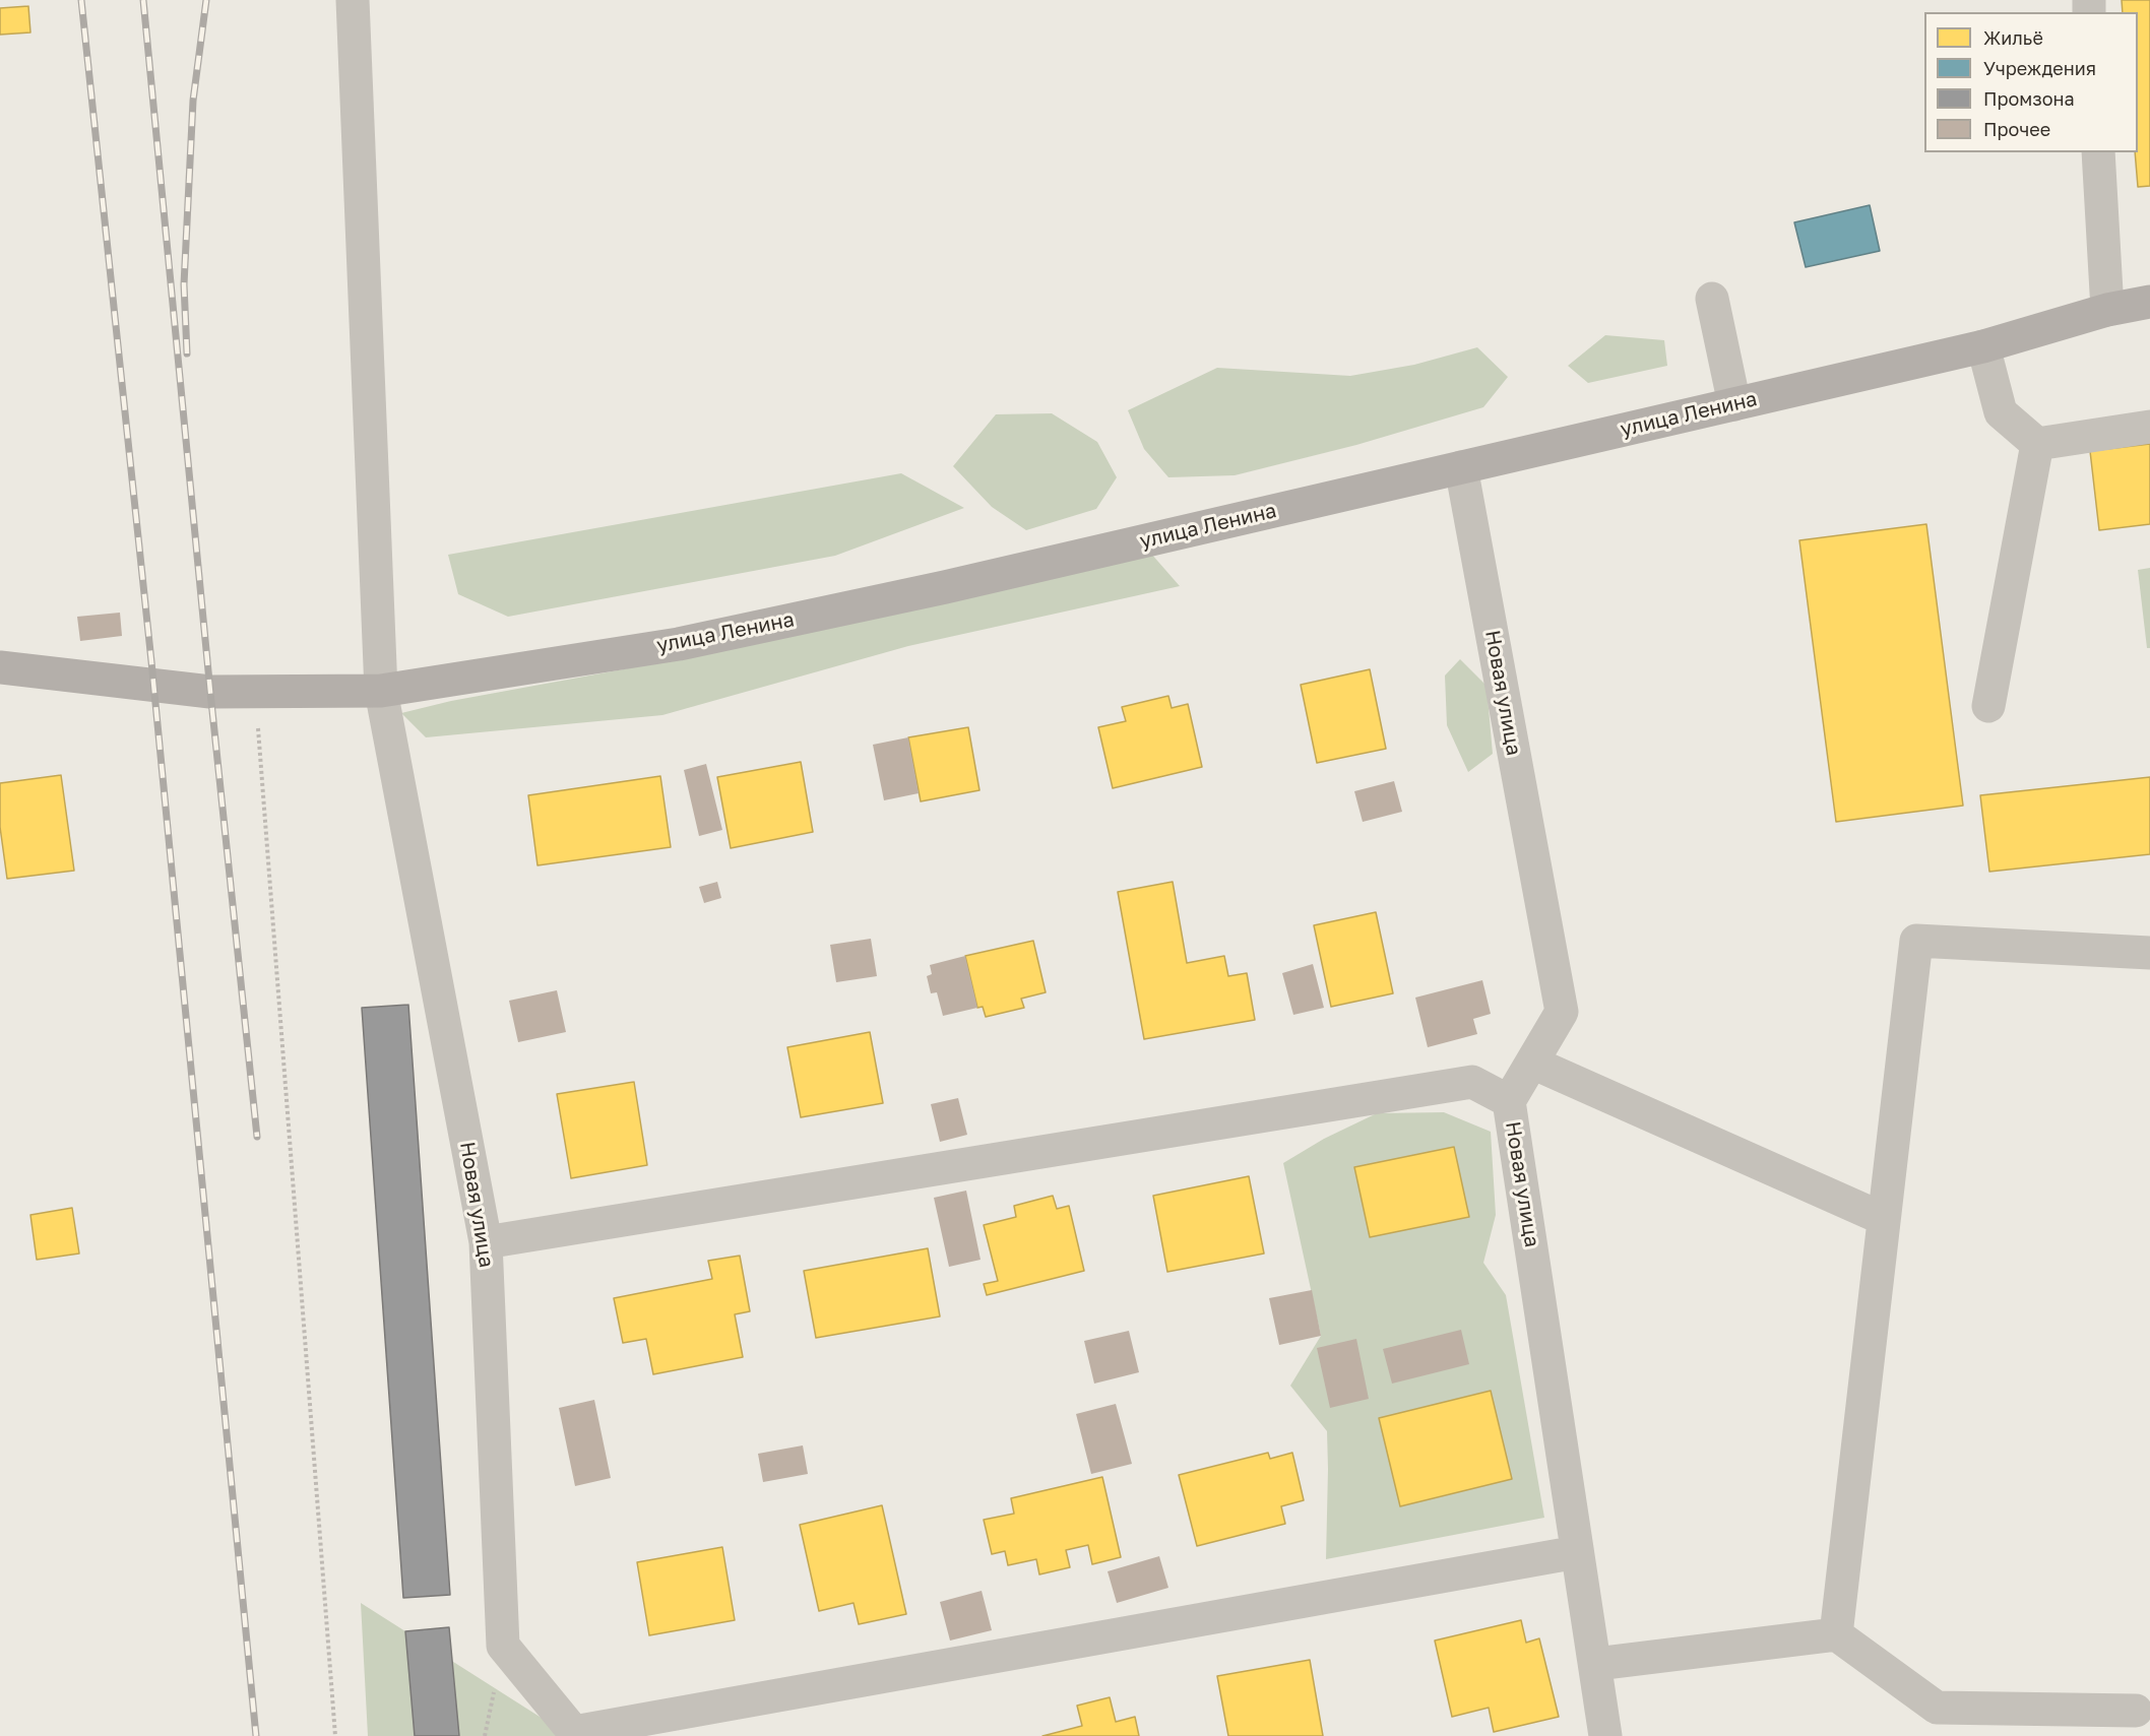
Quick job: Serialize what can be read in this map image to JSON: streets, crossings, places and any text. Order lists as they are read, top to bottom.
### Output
{
  "streets": {
    "main road": ["улица Ленина"],
    "street": ["Новая улица"]
  },
  "crossings": [
    ["улица Ленина", "Новая улица"]
  ],
  "legend": [
    "Жильё",
    "Учреждения",
    "Промзона",
    "Прочее"
  ]
}
